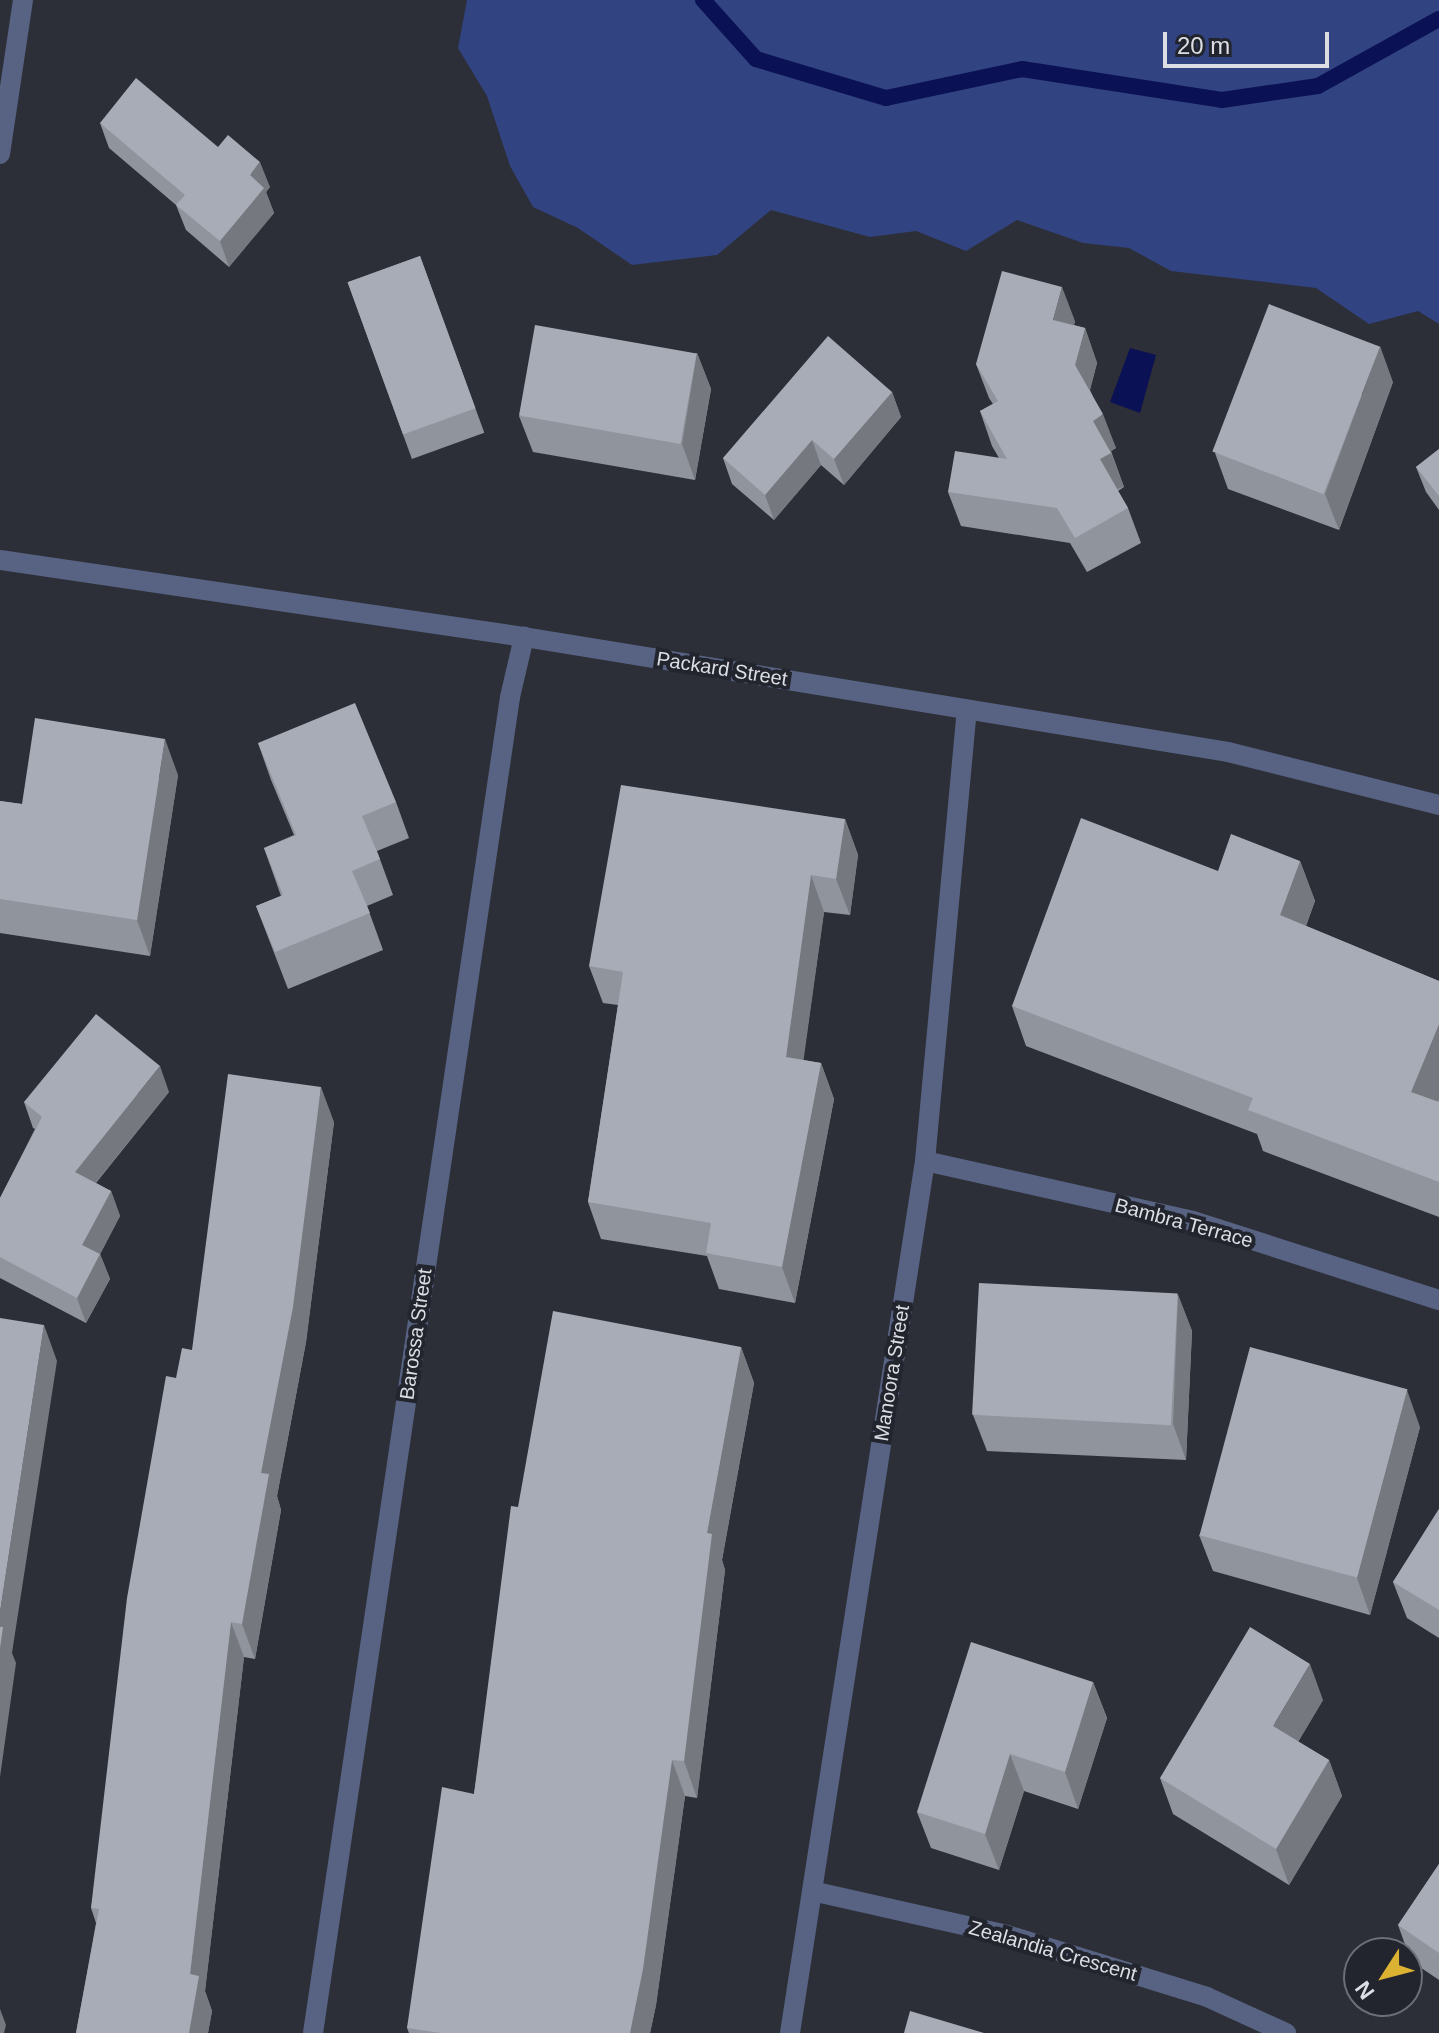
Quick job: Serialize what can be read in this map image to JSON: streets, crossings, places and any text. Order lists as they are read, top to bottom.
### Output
{
  "streets": {
    "street": [
      "Packard Street",
      "Bambra Terrace",
      "Barossa Street",
      "Manoora Street",
      "Zealandia Crescent"
    ]
  },
  "crossings": [
    ["Packard Street", "Barossa Street"],
    ["Packard Street", "Manoora Street"],
    ["Bambra Terrace", "Manoora Street"],
    ["Manoora Street", "Zealandia Crescent"]
  ],
  "scale_bar": "20 m",
  "north": "bottom left"
}
